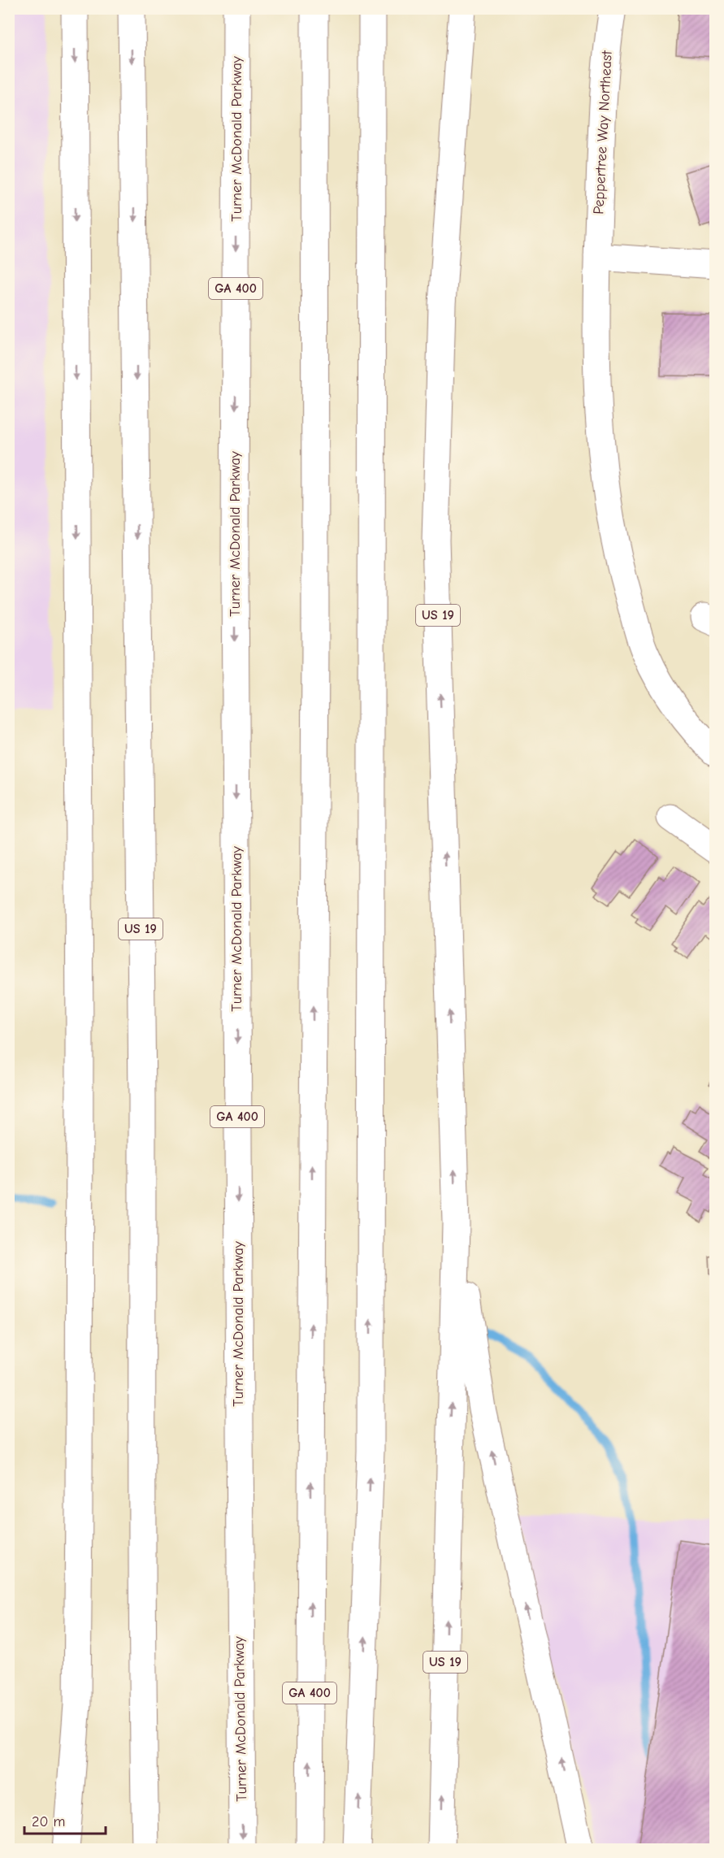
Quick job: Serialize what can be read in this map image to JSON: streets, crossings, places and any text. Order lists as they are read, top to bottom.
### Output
{
  "streets": {
    "main road": [
      "Peppertree Way Northeast",
      "Turner McDonald Parkway",
      "GA 400",
      "US 19"
    ]
  },
  "scale_bar": "20 m"
}
